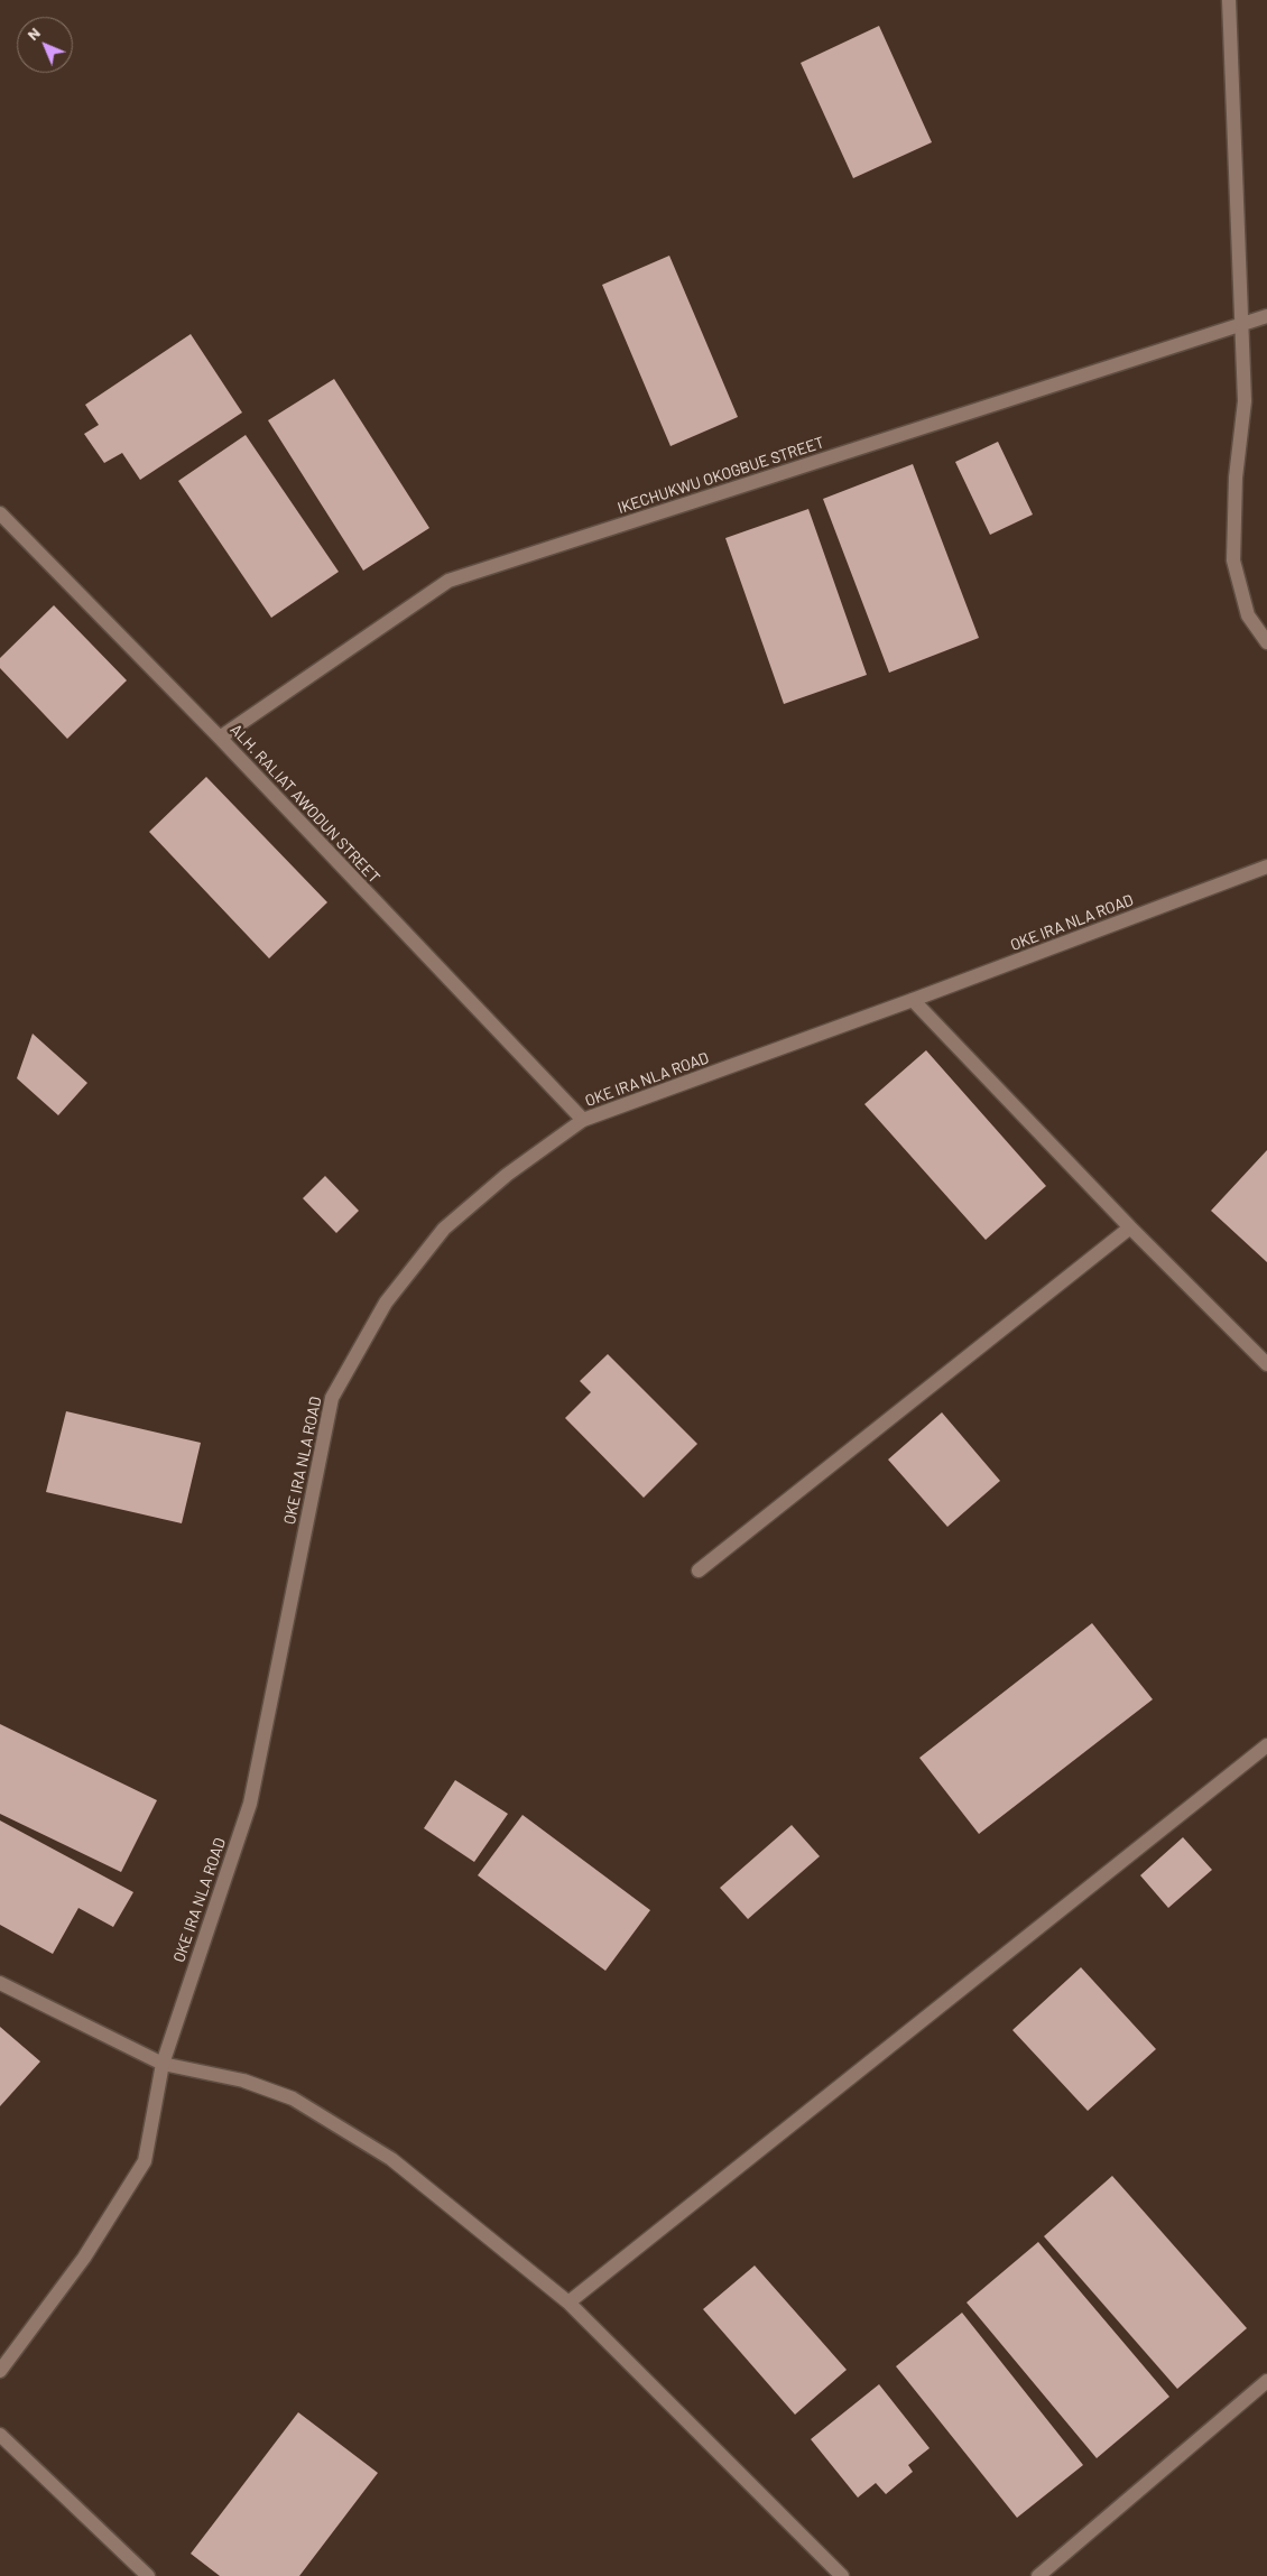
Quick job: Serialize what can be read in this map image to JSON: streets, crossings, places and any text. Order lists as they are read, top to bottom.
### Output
{
  "streets": {
    "street": ["IKECHUKWU OKOGBUE STREET", "ALH. RALIAT AWODUN STREET", "OKE IRA NLA ROAD"]
  },
  "crossings": [
    ["IKECHUKWU OKOGBUE STREET", "ALH. RALIAT AWODUN STREET"],
    ["ALH. RALIAT AWODUN STREET", "OKE IRA NLA ROAD"]
  ],
  "north": "top left"
}
